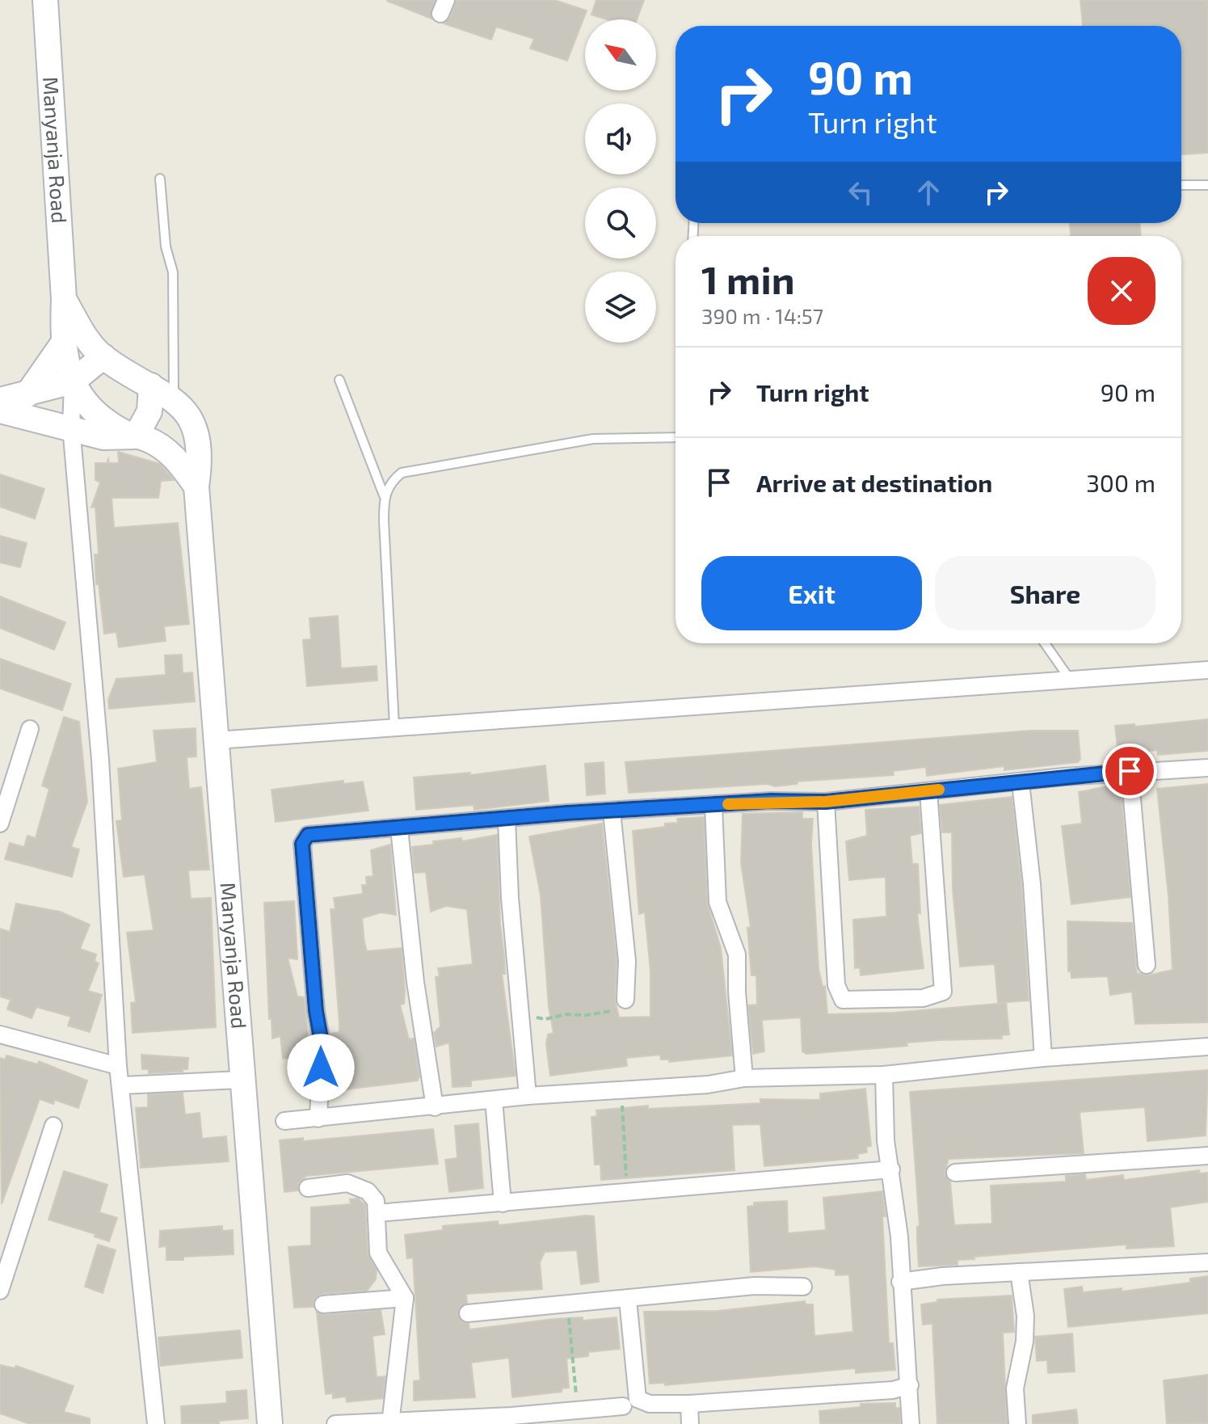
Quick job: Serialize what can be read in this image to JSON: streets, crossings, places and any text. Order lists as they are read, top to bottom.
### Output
{
  "streets": {
    "main road": ["Manyanja Road"]
  },
  "north": "top left",
  "page": {
    "turn": ["90 m", "Turn right"],
    "heading": ["1 min", "390 m · 14:57"],
    "list": [
      {
        "name": "Turn right",
        "value": "90 m"
      },
      {
        "name": "Arrive at destination",
        "value": "300 m"
      }
    ],
    "buttons": ["Exit", "Share"]
  }
}
